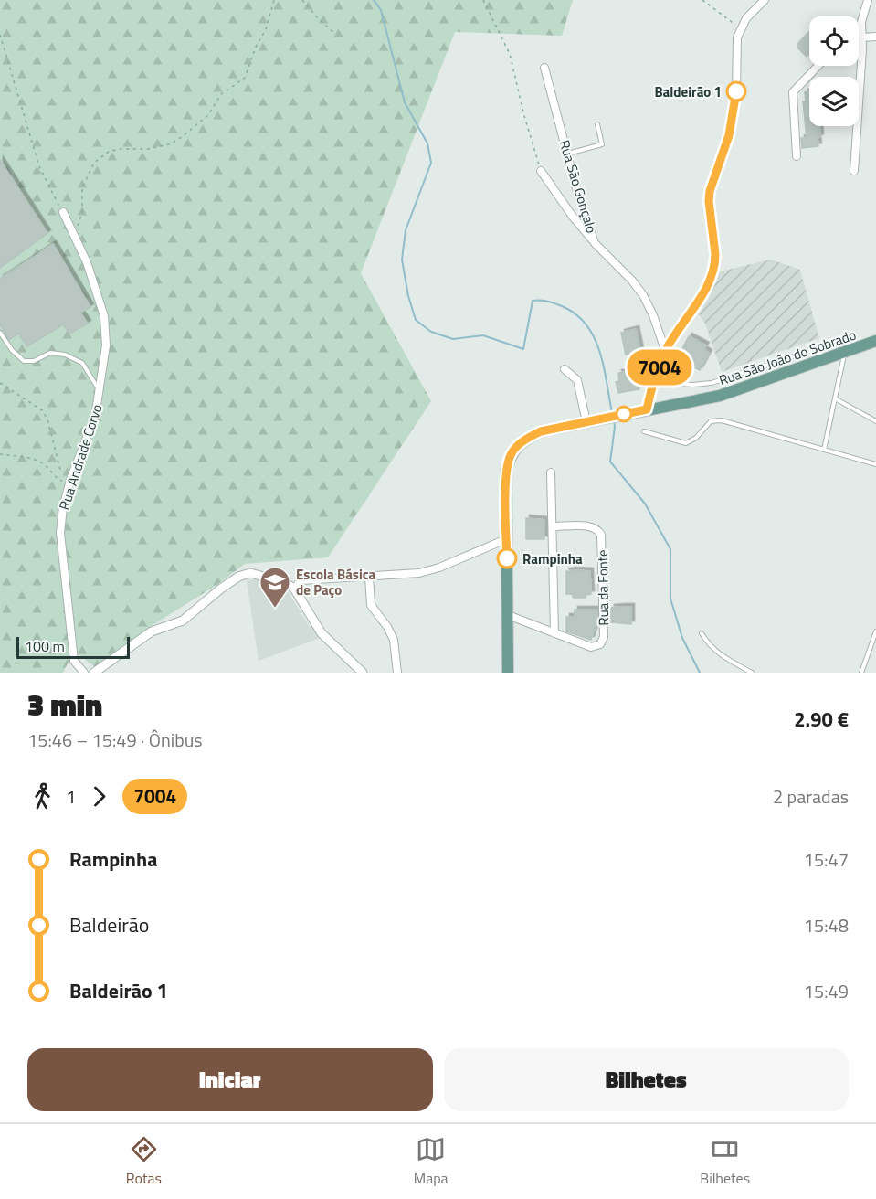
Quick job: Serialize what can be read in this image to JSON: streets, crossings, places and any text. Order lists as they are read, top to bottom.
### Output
{
  "streets": {
    "main road": ["Rua São João do Sobrado"],
    "street": ["Rua São Gonçalo", "Rua Andrade Corvo", "Rua da Fonte"]
  },
  "crossings": [
    ["Rua São João do Sobrado", "Rua da Fonte"]
  ],
  "places": {
    "other": ["Baldeirão 1", "Rampinha"],
    "school or university": ["Escola Básica de Paço"]
  },
  "lines": ["bus line 7004"],
  "scale_bar": "100 m",
  "page": {
    "on_map": "7004",
    "scale": "100 m",
    "heading": ["3 min", "15:46 – 15:49 · Ônibus", "2.90 €"],
    "legs": ["1", "7004", "2 paradas"],
    "list": [
      {
        "name": "Rampinha",
        "value": "15:47"
      },
      {
        "name": "Baldeirão",
        "value": "15:48"
      },
      {
        "name": "Baldeirão 1",
        "value": "15:49"
      }
    ],
    "buttons": ["Iniciar", "Bilhetes"],
    "tabs": ["Rotas", "Mapa", "Bilhetes"]
  }
}
